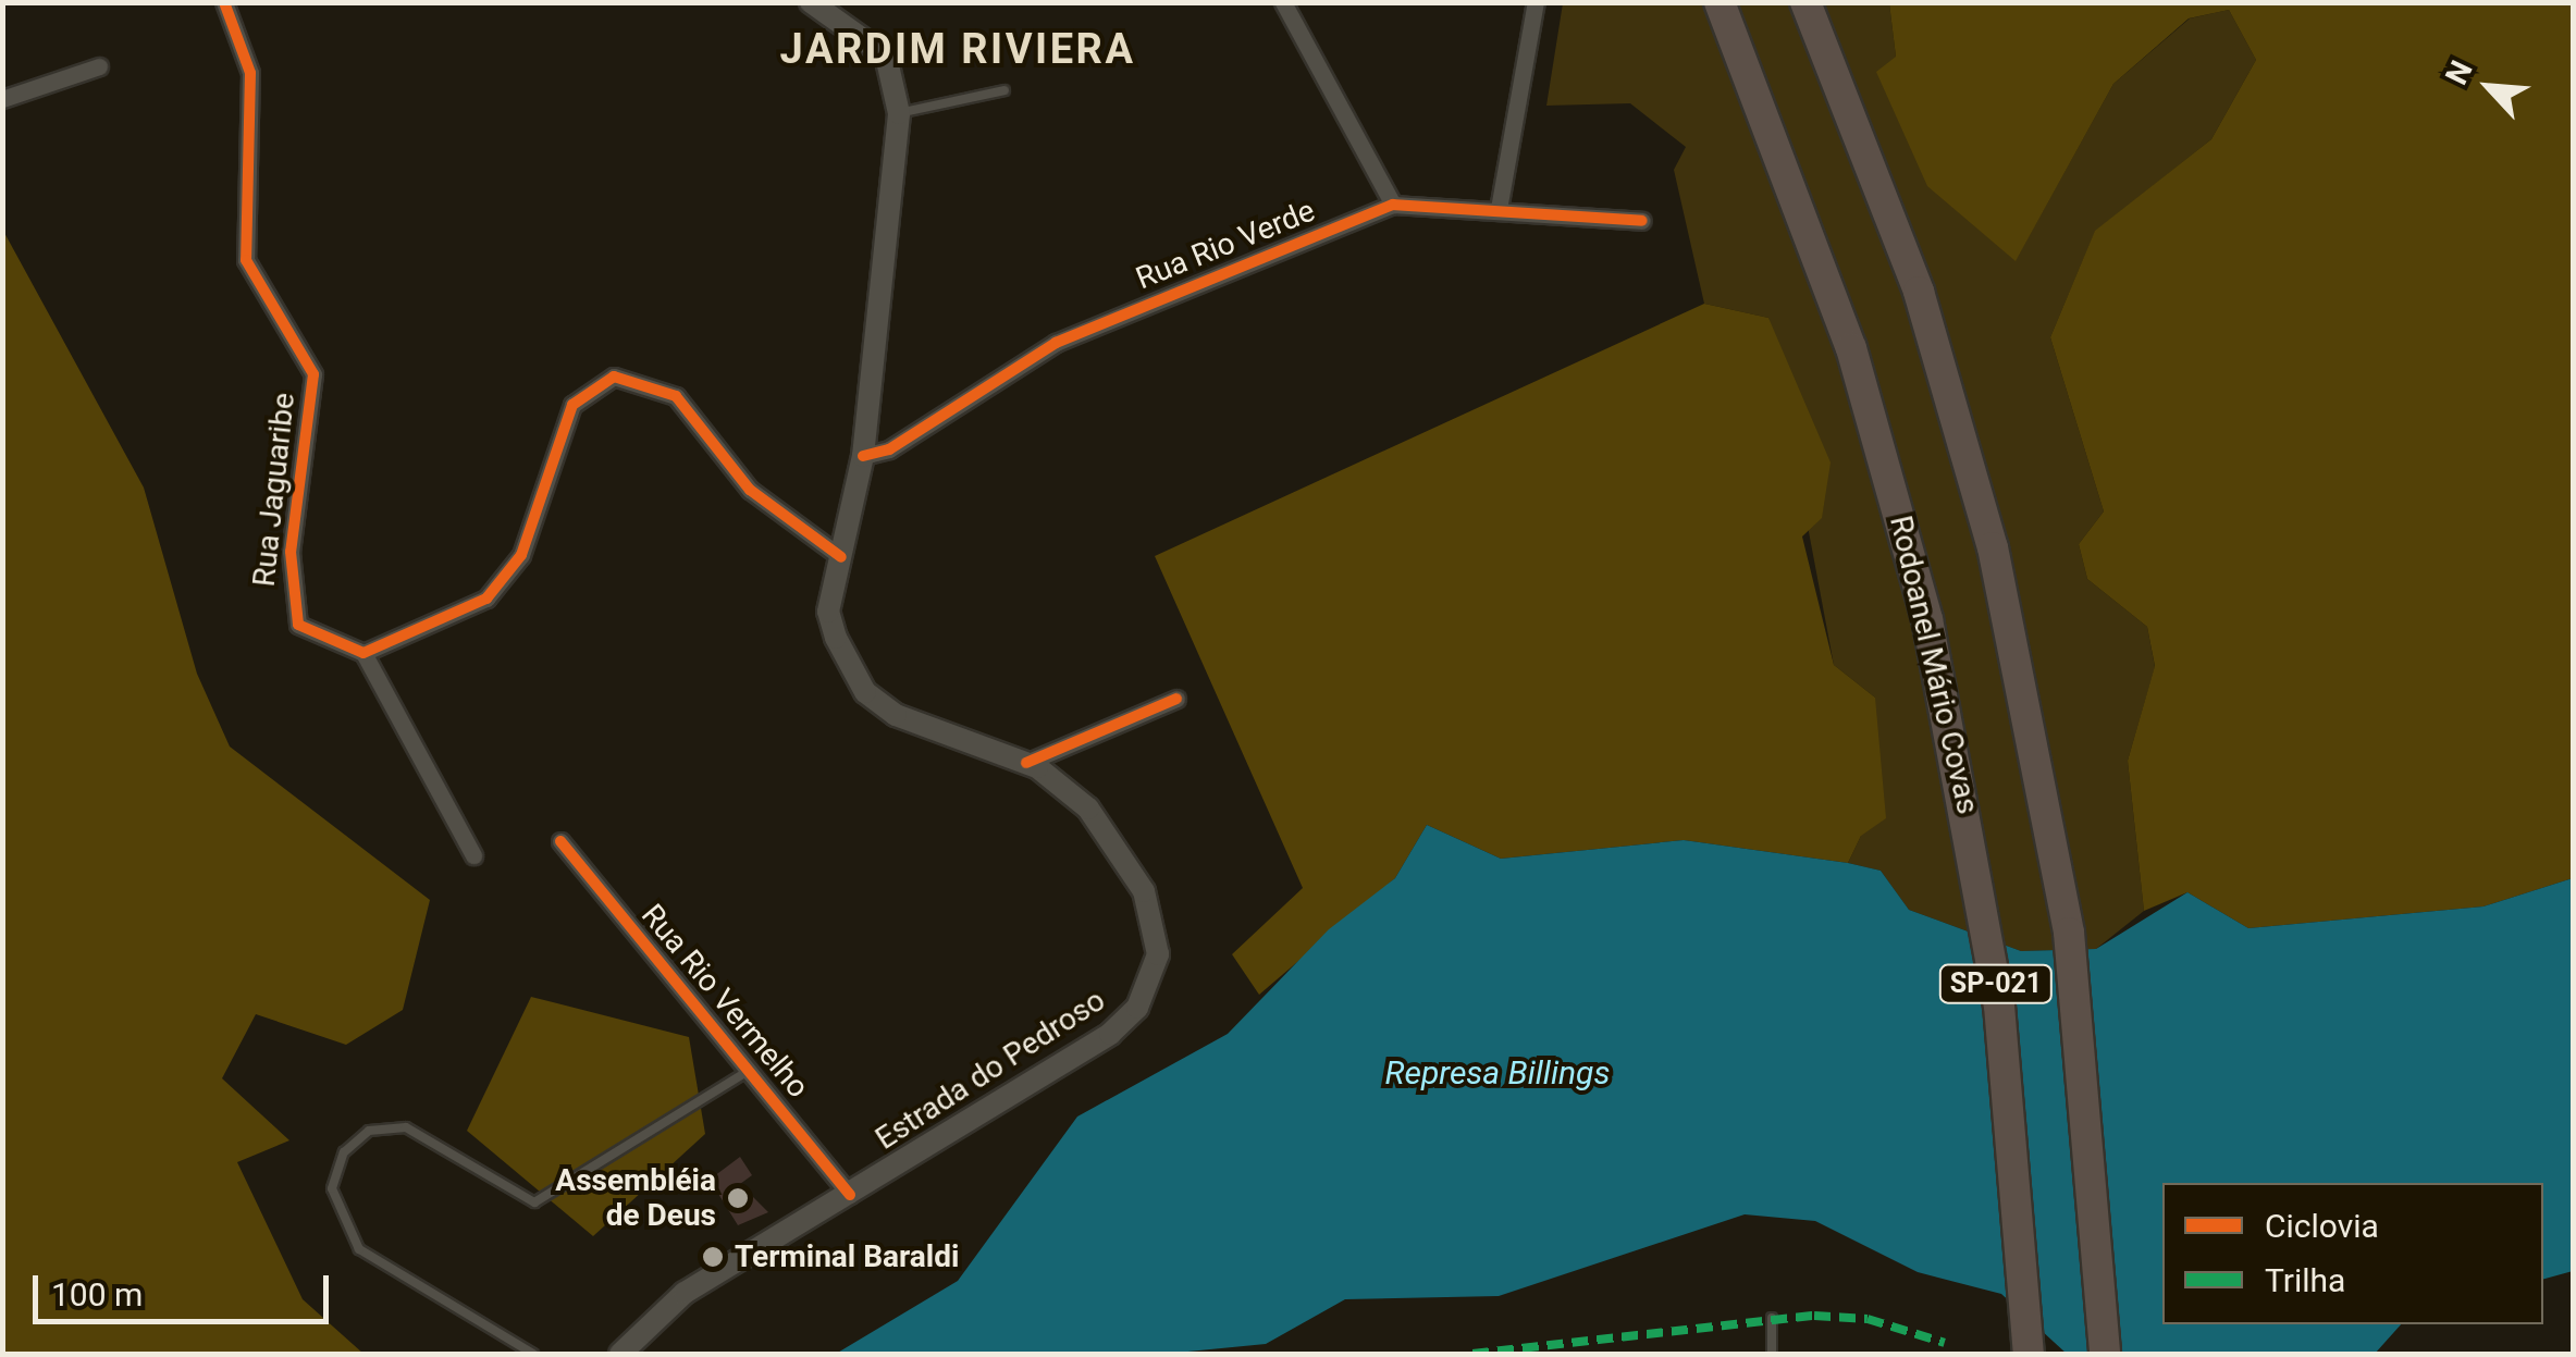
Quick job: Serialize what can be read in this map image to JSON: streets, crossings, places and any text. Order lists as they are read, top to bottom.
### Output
{
  "streets": {
    "highway": ["Rodoanel Mário Covas", "SP-021"],
    "main road": ["Estrada do Pedroso"],
    "street": ["Rua Rio Verde", "Rua Jaguaribe", "Rua Rio Vermelho"]
  },
  "crossings": [
    ["Rua Rio Verde", "Estrada do Pedroso"],
    ["Rua Rio Vermelho", "Estrada do Pedroso"]
  ],
  "districts": ["JARDIM RIVIERA"],
  "water": ["Represa Billings"],
  "places": ["Assembléia de Deus", "Terminal Baraldi"],
  "legend": ["Ciclovia", "Trilha"],
  "scale_bar": "100 m",
  "north": "top left"
}
